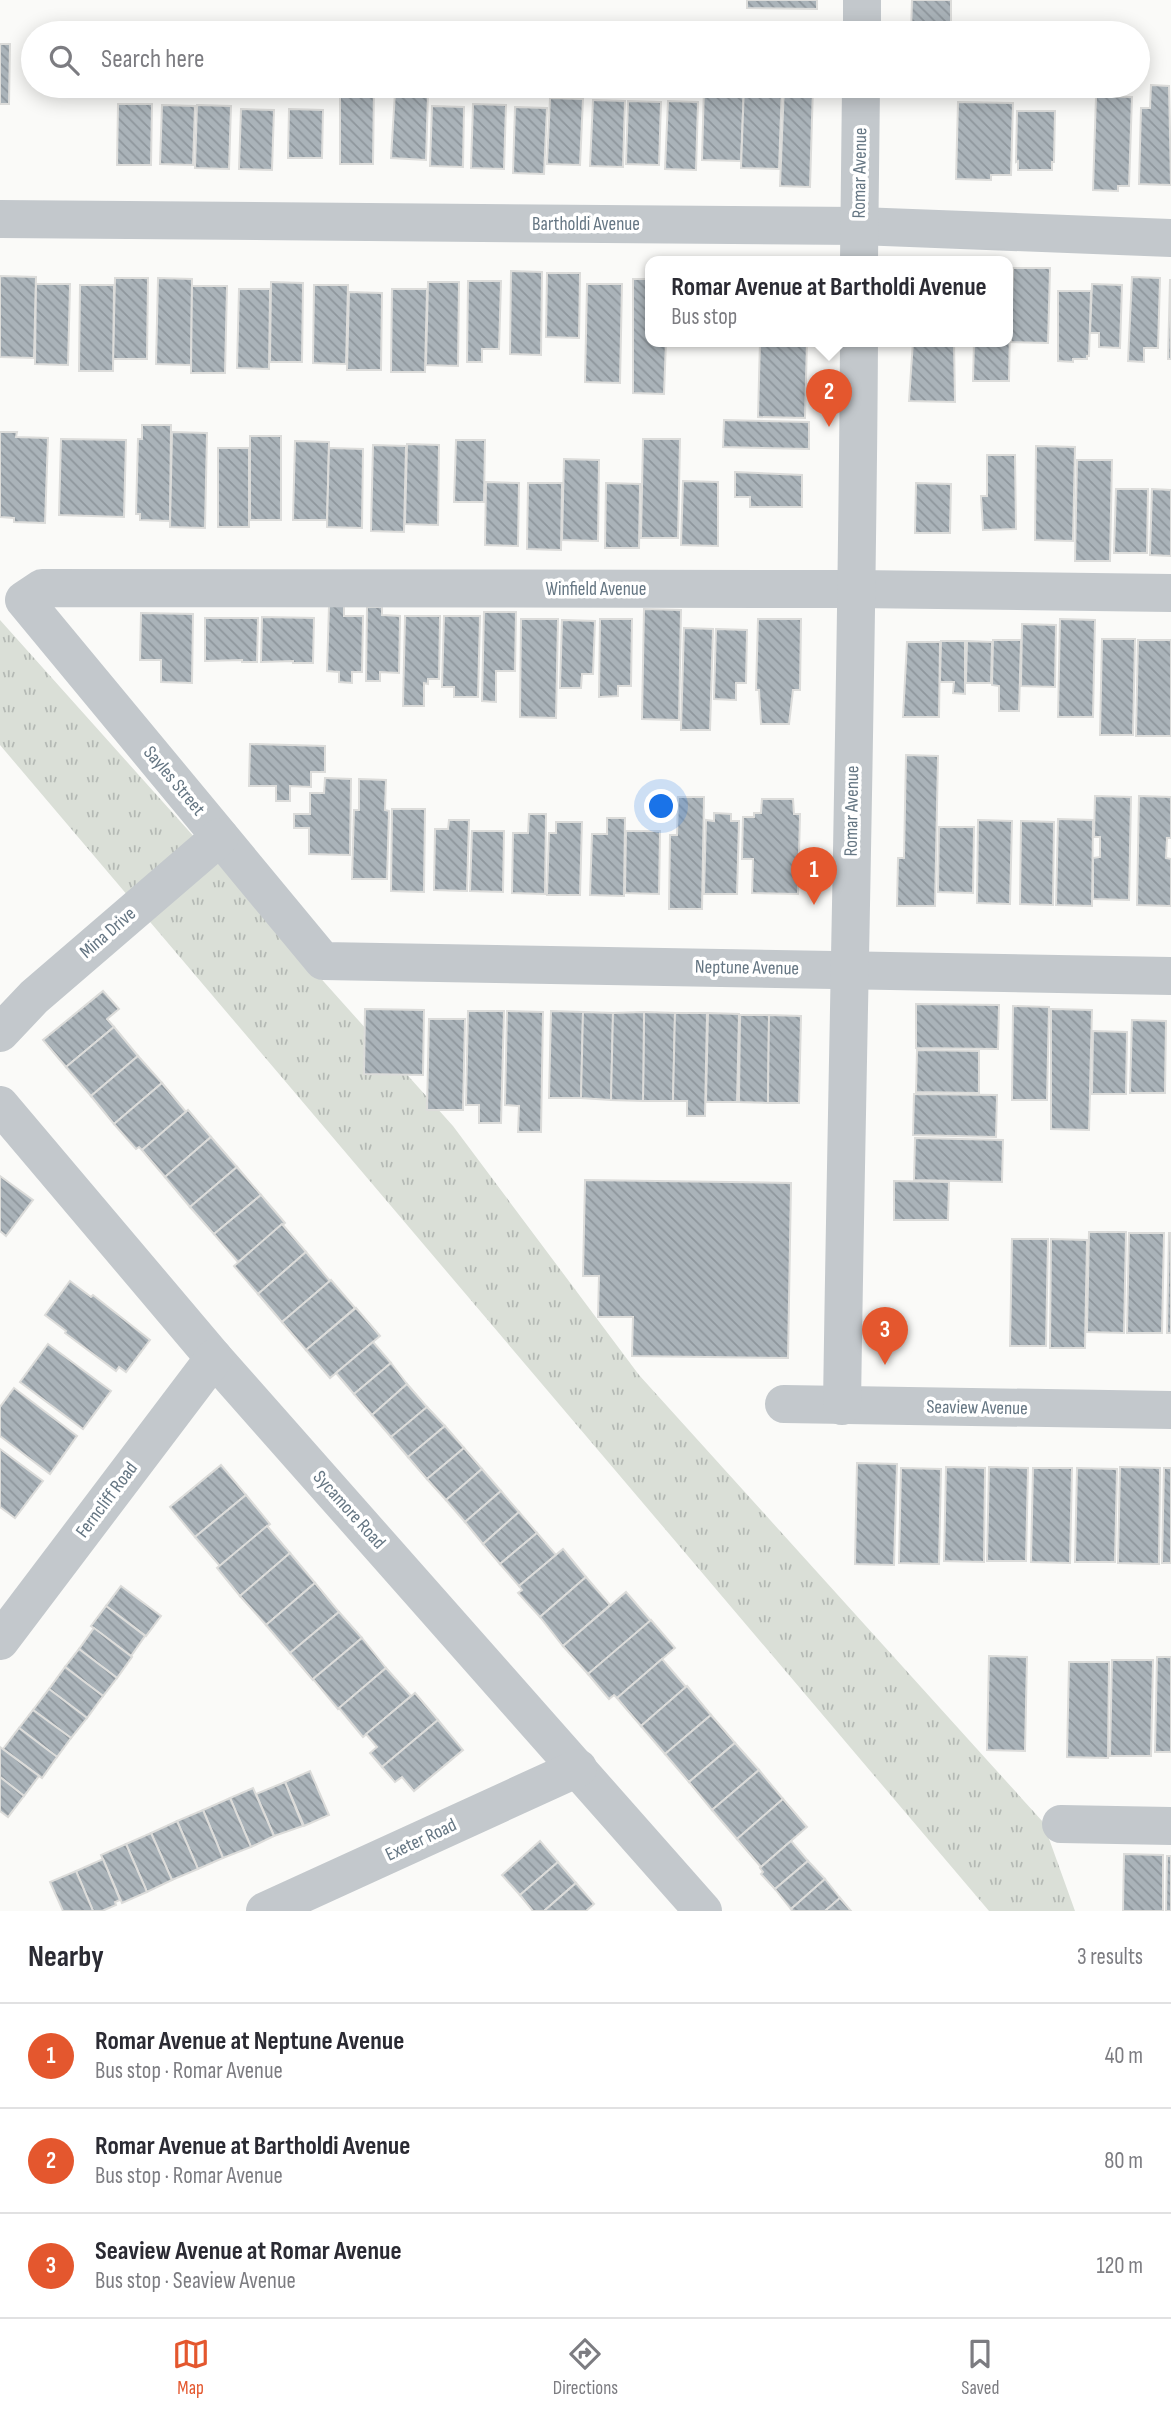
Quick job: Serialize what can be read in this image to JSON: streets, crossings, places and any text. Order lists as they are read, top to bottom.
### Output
{
  "streets": {
    "street": [
      "Romar Avenue",
      "Bartholdi Avenue",
      "Winfield Avenue",
      "Sayles Street",
      "Mina Drive",
      "Neptune Avenue",
      "Seaview Avenue",
      "Ferncliff Road",
      "Sycamore Road",
      "Exeter Road"
    ]
  },
  "crossings": [
    ["Romar Avenue", "Bartholdi Avenue"],
    ["Romar Avenue", "Winfield Avenue"],
    ["Romar Avenue", "Neptune Avenue"],
    ["Romar Avenue", "Seaview Avenue"],
    ["Winfield Avenue", "Sayles Street"],
    ["Sayles Street", "Mina Drive"],
    ["Sayles Street", "Neptune Avenue"],
    ["Ferncliff Road", "Sycamore Road"],
    ["Sycamore Road", "Exeter Road"]
  ],
  "page": {
    "search": "Search here",
    "popup": ["Romar Avenue at Bartholdi Avenue", "Bus stop"],
    "pins": ["2", "1", "3"],
    "heading": ["Nearby", "3 results"],
    "list": [
      {
        "mark": "1",
        "name": "Romar Avenue at Neptune Avenue",
        "note": "Bus stop · Romar Avenue",
        "value": "40 m"
      },
      {
        "mark": "2",
        "name": "Romar Avenue at Bartholdi Avenue",
        "note": "Bus stop · Romar Avenue",
        "value": "80 m"
      },
      {
        "mark": "3",
        "name": "Seaview Avenue at Romar Avenue",
        "note": "Bus stop · Seaview Avenue",
        "value": "120 m"
      }
    ],
    "nav": ["Map", "Directions", "Saved"]
  }
}
